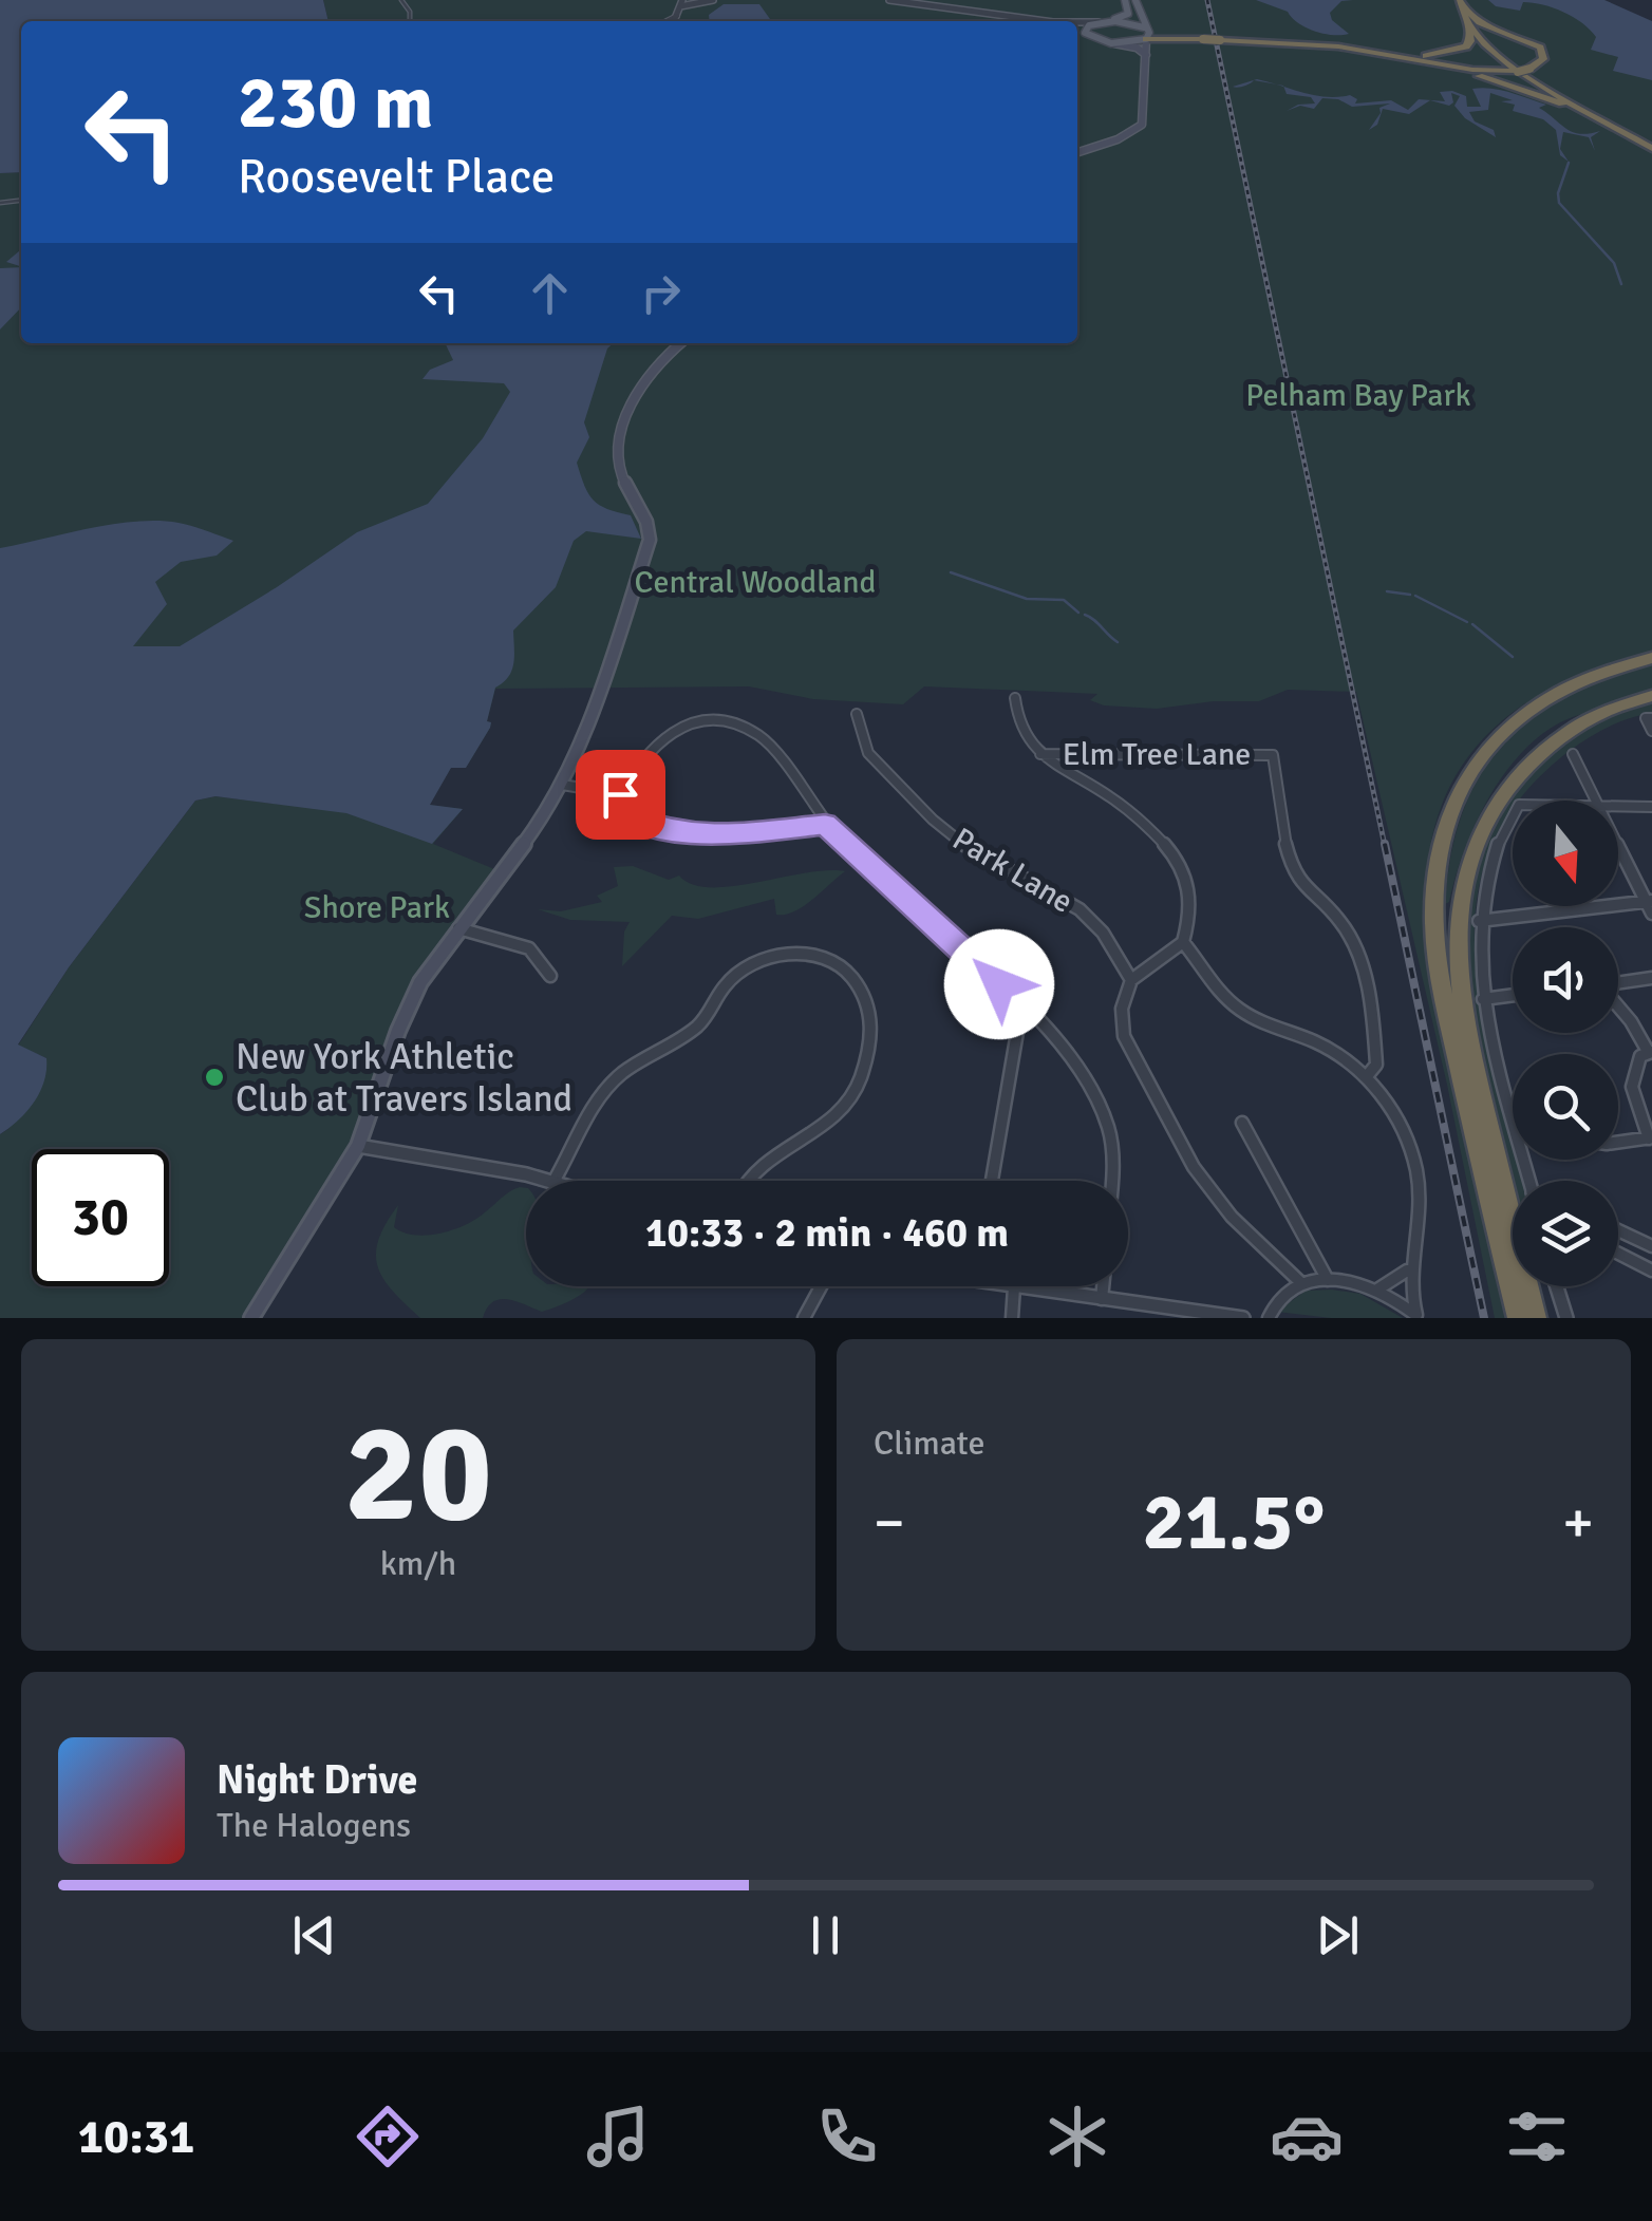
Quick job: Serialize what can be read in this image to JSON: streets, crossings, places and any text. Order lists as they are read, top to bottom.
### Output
{
  "streets": {
    "street": ["Elm Tree Lane", "Park Lane"]
  },
  "parks": ["Pelham Bay Park", "Central Woodland", "Shore Park"],
  "places": ["New York Athletic Club at Travers Island"],
  "north": "bottom",
  "page": {
    "turn": ["230 m", "Roosevelt Place"],
    "limit": "30",
    "trip": "10:33 · 2 min · 460 m",
    "tile": [
      ["20", "km/h"],
      "Climate"
    ],
    "heat": ["−", "21.5°", "+"],
    "song": ["Night Drive", "The Halogens"],
    "tabs": "10:31"
  }
}
